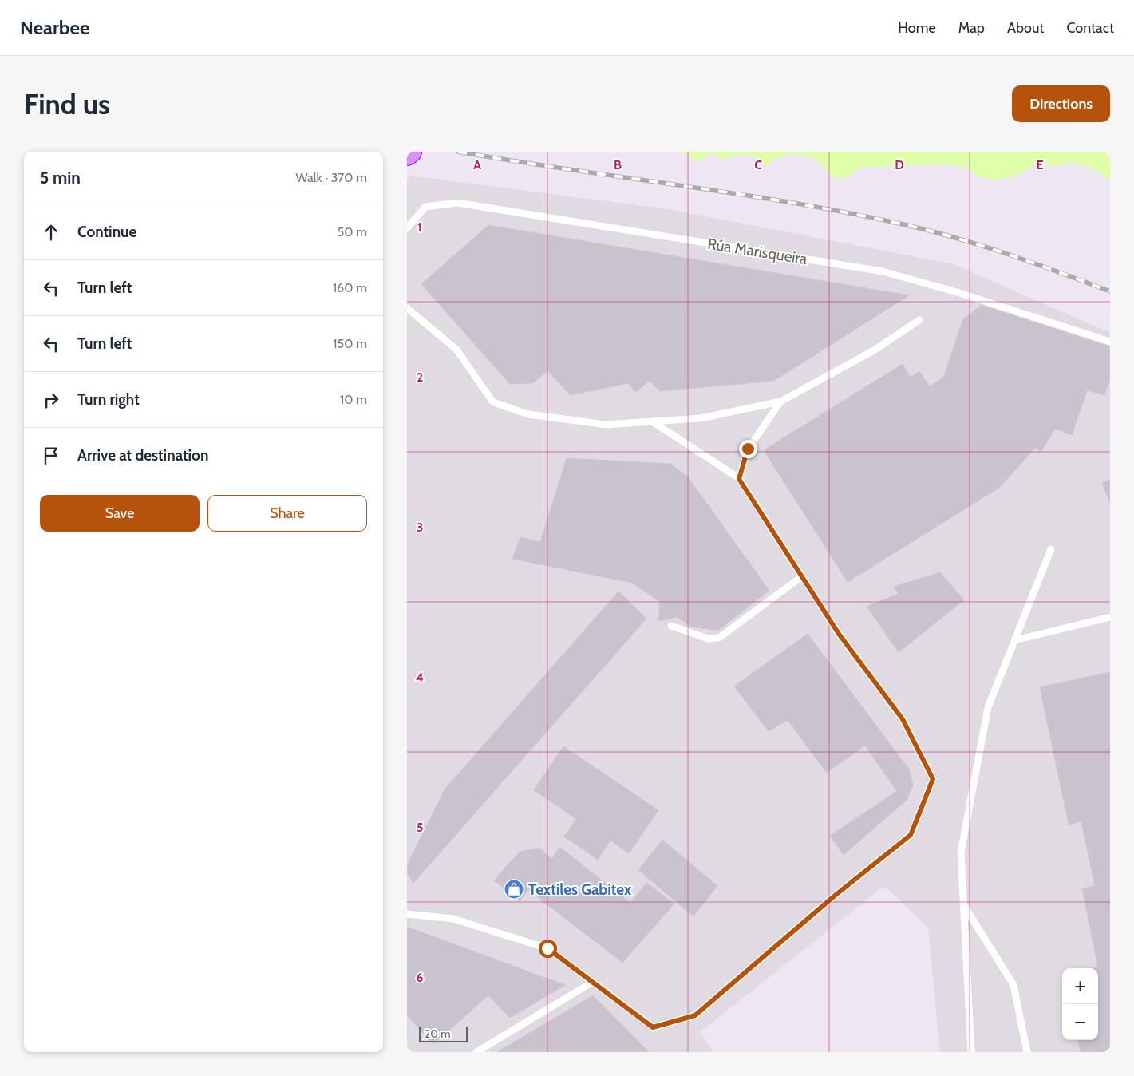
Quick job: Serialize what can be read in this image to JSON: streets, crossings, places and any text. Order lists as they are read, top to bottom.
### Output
{
  "streets": {
    "lane": ["Rúa Marisqueira"]
  },
  "places": {
    "shop": ["Textiles Gabitex"]
  },
  "scale_bar": "20 m",
  "page": {
    "header": "Nearbee",
    "nav": [
      "Home",
      "Map",
      "About",
      "Contact"
    ],
    "buttons": [
      "Directions",
      ["Save", "Share"]
    ],
    "title": "Find us",
    "heading": ["5 min", "Walk · 370 m"],
    "list": [
      ["Continue", "50 m"],
      ["Turn left", "160 m"],
      ["Turn left", "150 m"],
      ["Turn right", "10 m"],
      "Arrive at destination"
    ],
    "map_buttons": ["+", "−"],
    "scale": "20 m"
  },
  "grid": {
    "columns": [
      "A",
      "B",
      "C",
      "D",
      "E"
    ],
    "rows": [
      "1",
      "2",
      "3",
      "4",
      "5",
      "6"
    ]
  }
}
